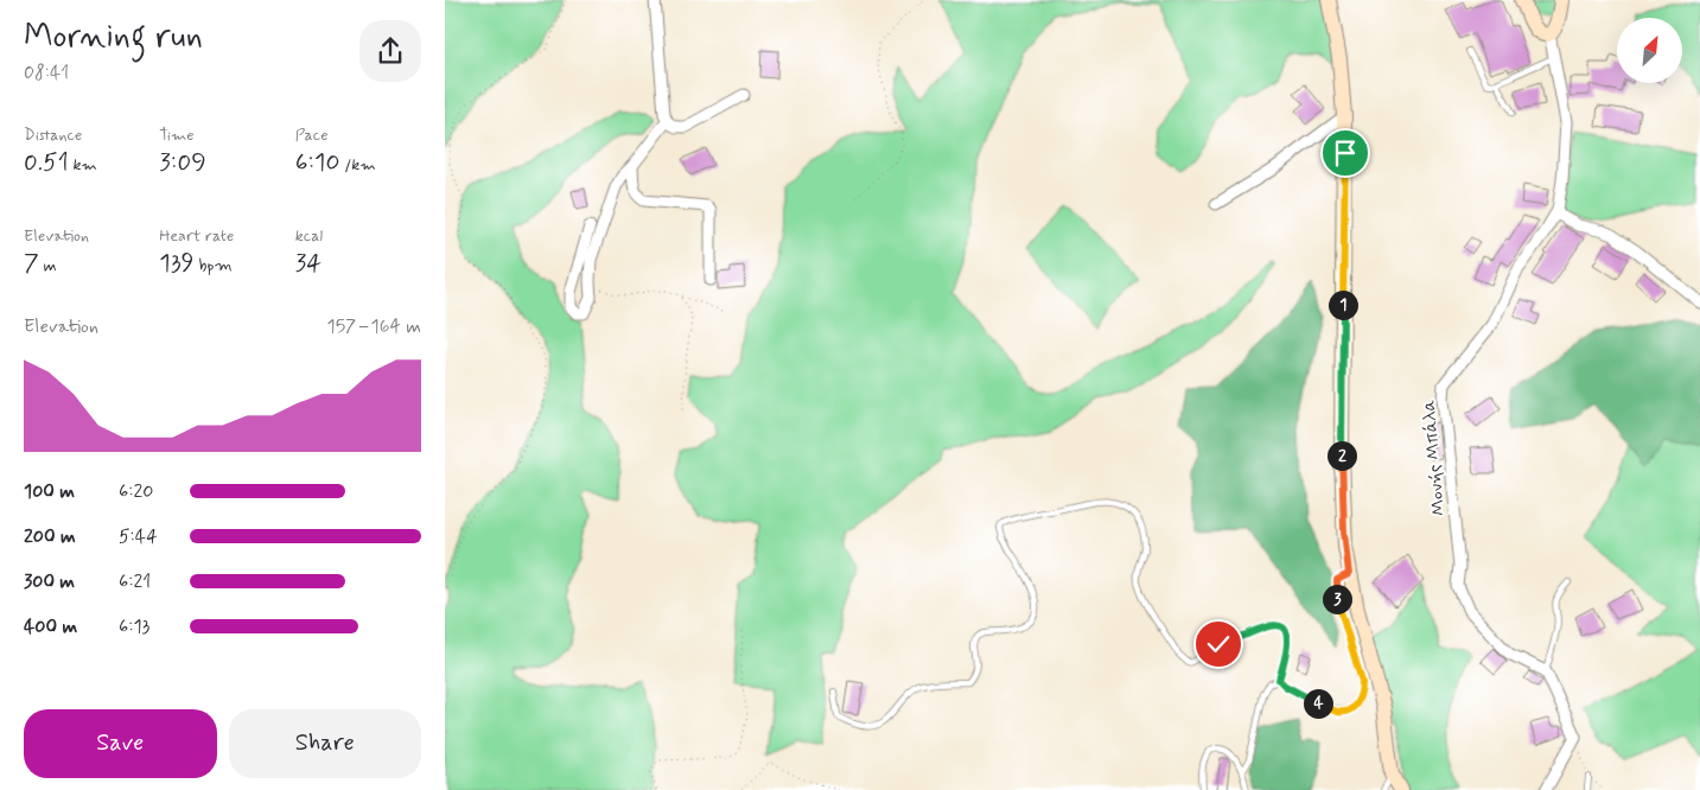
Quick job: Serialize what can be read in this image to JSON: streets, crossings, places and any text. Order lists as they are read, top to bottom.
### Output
{
  "streets": {
    "street": ["Μονής Μπάλα"]
  },
  "north": "top right",
  "page": {
    "heading": ["Morning run", "08:41"],
    "stats": [
      ["Distance", "0.51 km"],
      ["Time", "3:09"],
      ["Pace", "6:10 /km"],
      ["Elevation", "7 m"],
      ["Heart rate", "139 bpm"],
      ["kcal", "34"]
    ],
    "pins": [
      "1",
      "2",
      "3",
      "4"
    ],
    "chart": ["Elevation", "157–164 m"],
    "list": [
      {
        "name": "100 m",
        "note": "6:20"
      },
      {
        "name": "200 m",
        "note": "5:44"
      },
      {
        "name": "300 m",
        "note": "6:21"
      },
      {
        "name": "400 m",
        "note": "6:13"
      }
    ],
    "buttons": ["Save", "Share"]
  }
}
